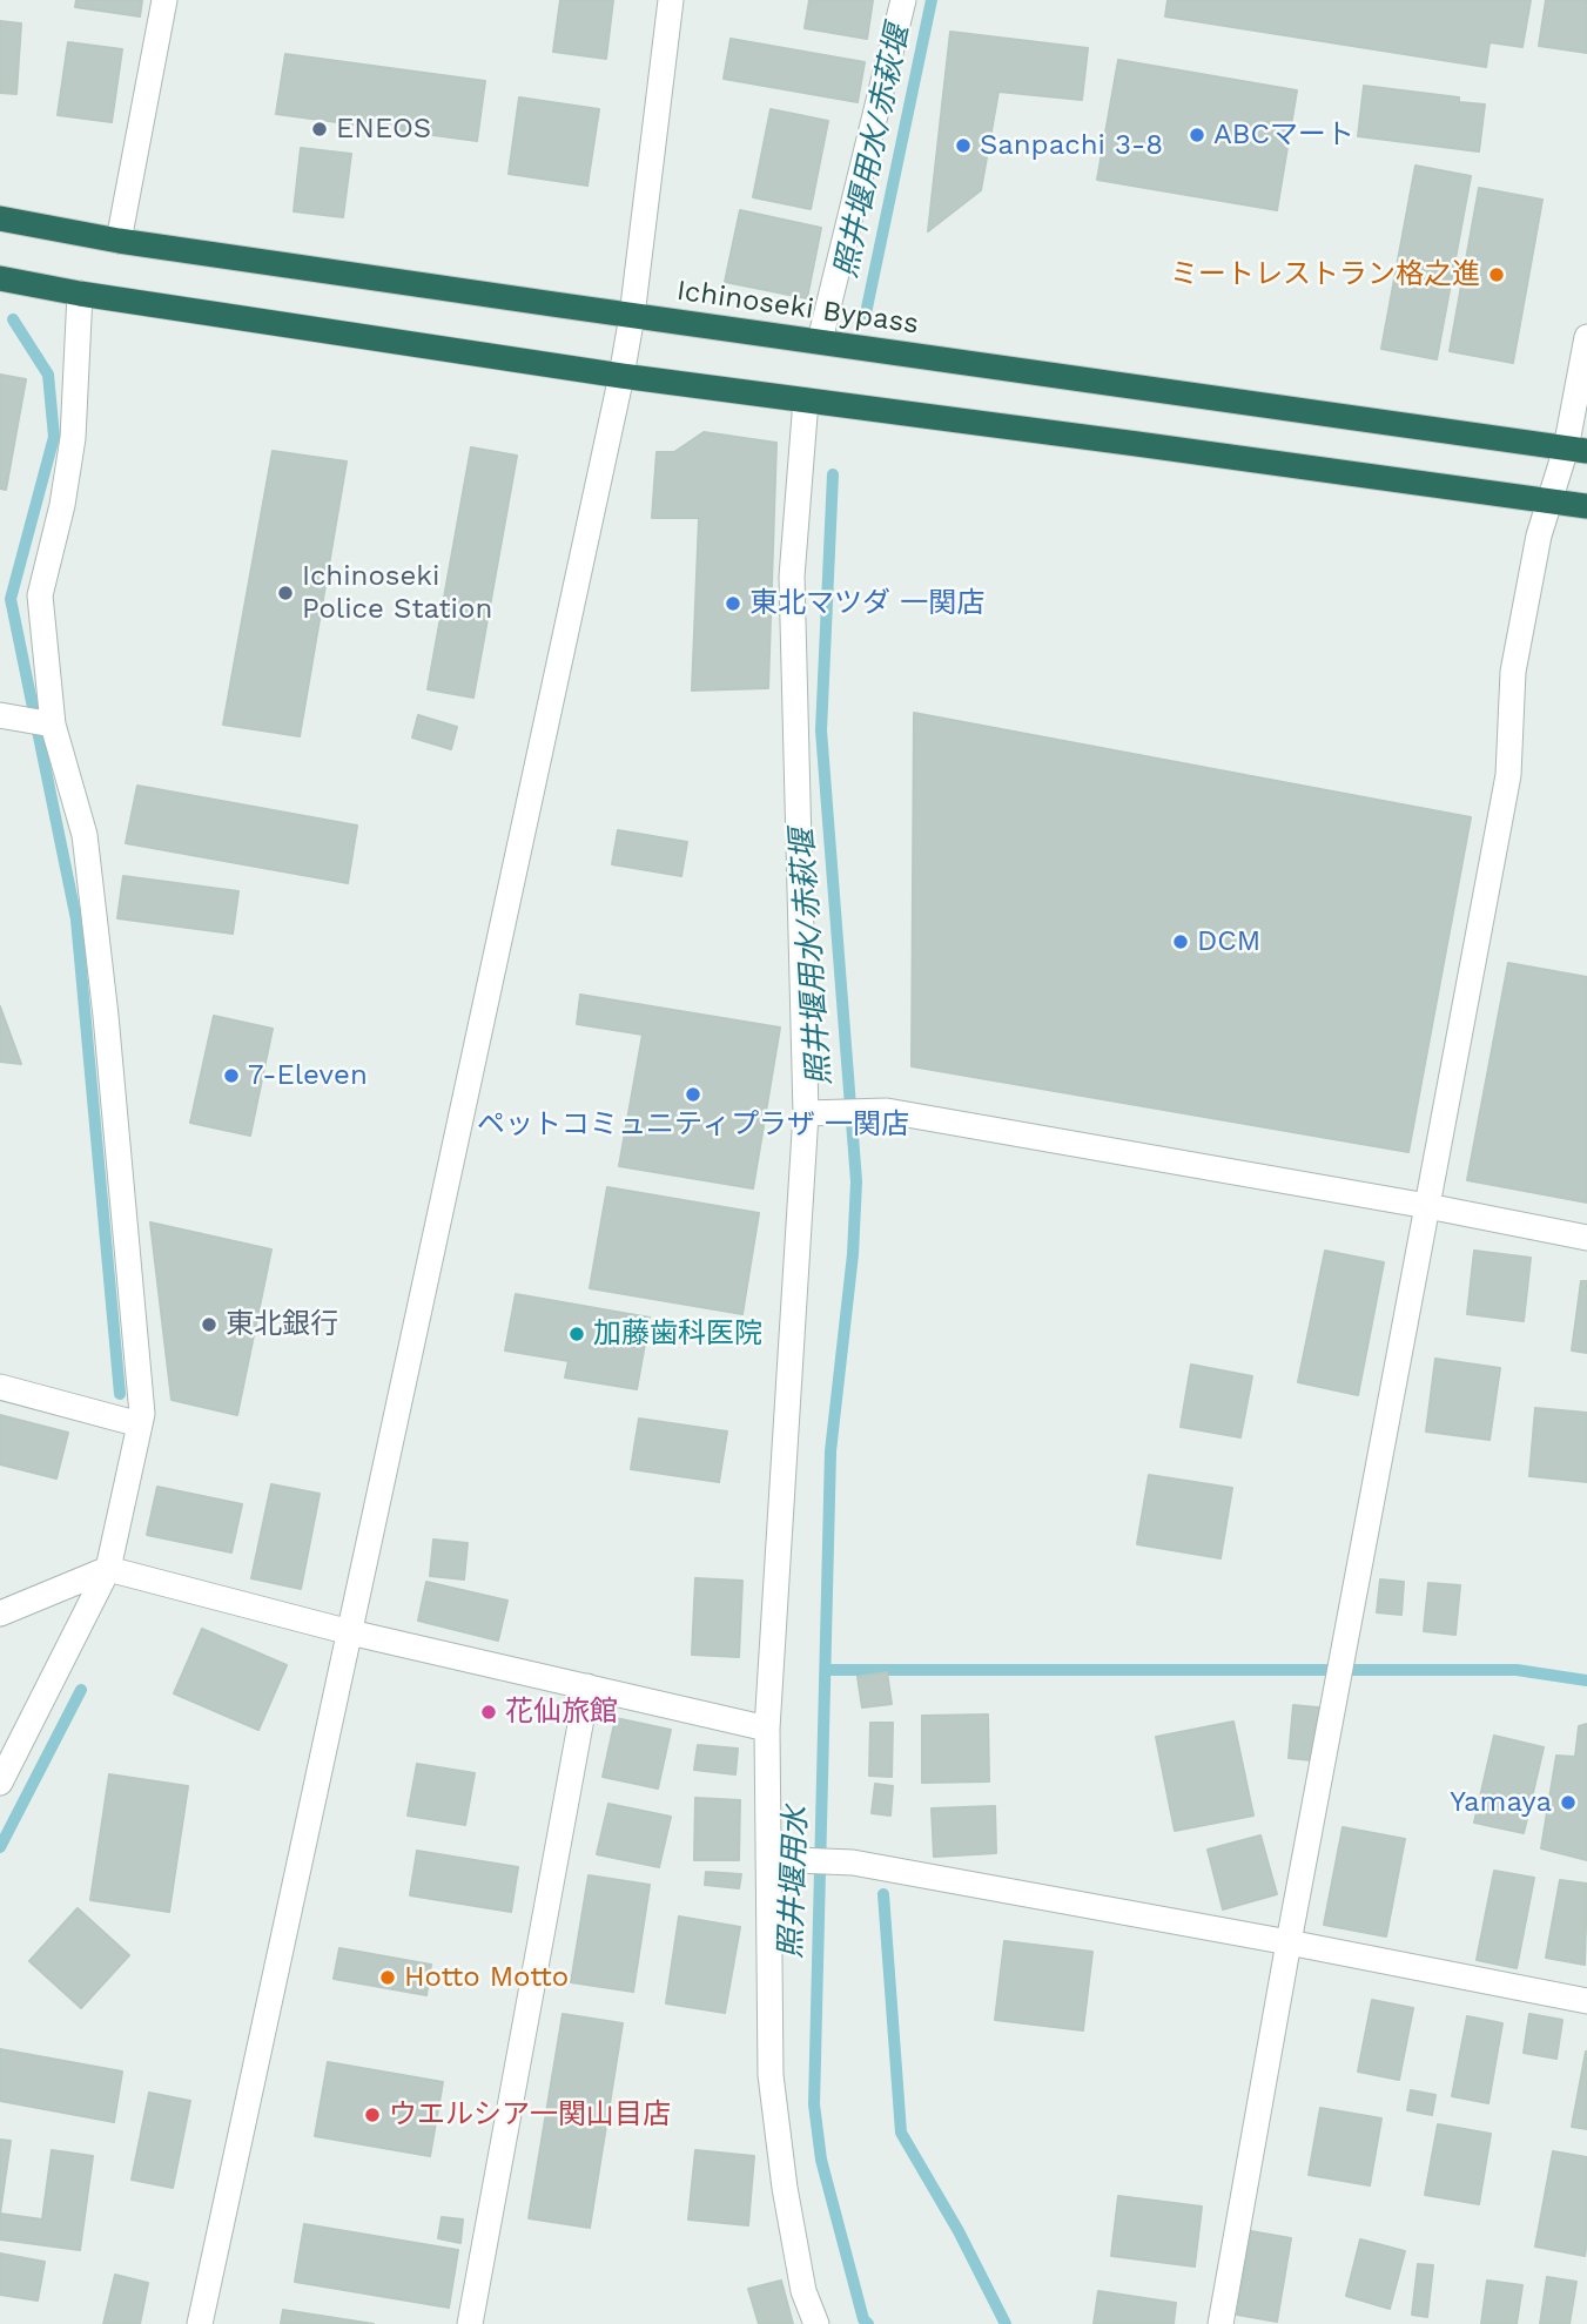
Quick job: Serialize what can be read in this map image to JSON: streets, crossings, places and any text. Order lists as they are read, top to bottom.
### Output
{
  "streets": {
    "highway": ["Ichinoseki Bypass"]
  },
  "water": ["照井堰用水/赤萩堰", "照井堰用水"],
  "places": [
    "ENEOS",
    "ABCマート",
    "Sanpachi 3-8",
    "ミートレストラン格之進",
    "Ichinoseki Police Station",
    "東北マツダ 一関店",
    "DCM",
    "7-Eleven",
    "ペットコミュニティプラザ 一関店",
    "東北銀行",
    "加藤歯科医院",
    "花仙旅館",
    "Yamaya",
    "Hotto Motto",
    "ウエルシア一関山目店"
  ]
}
